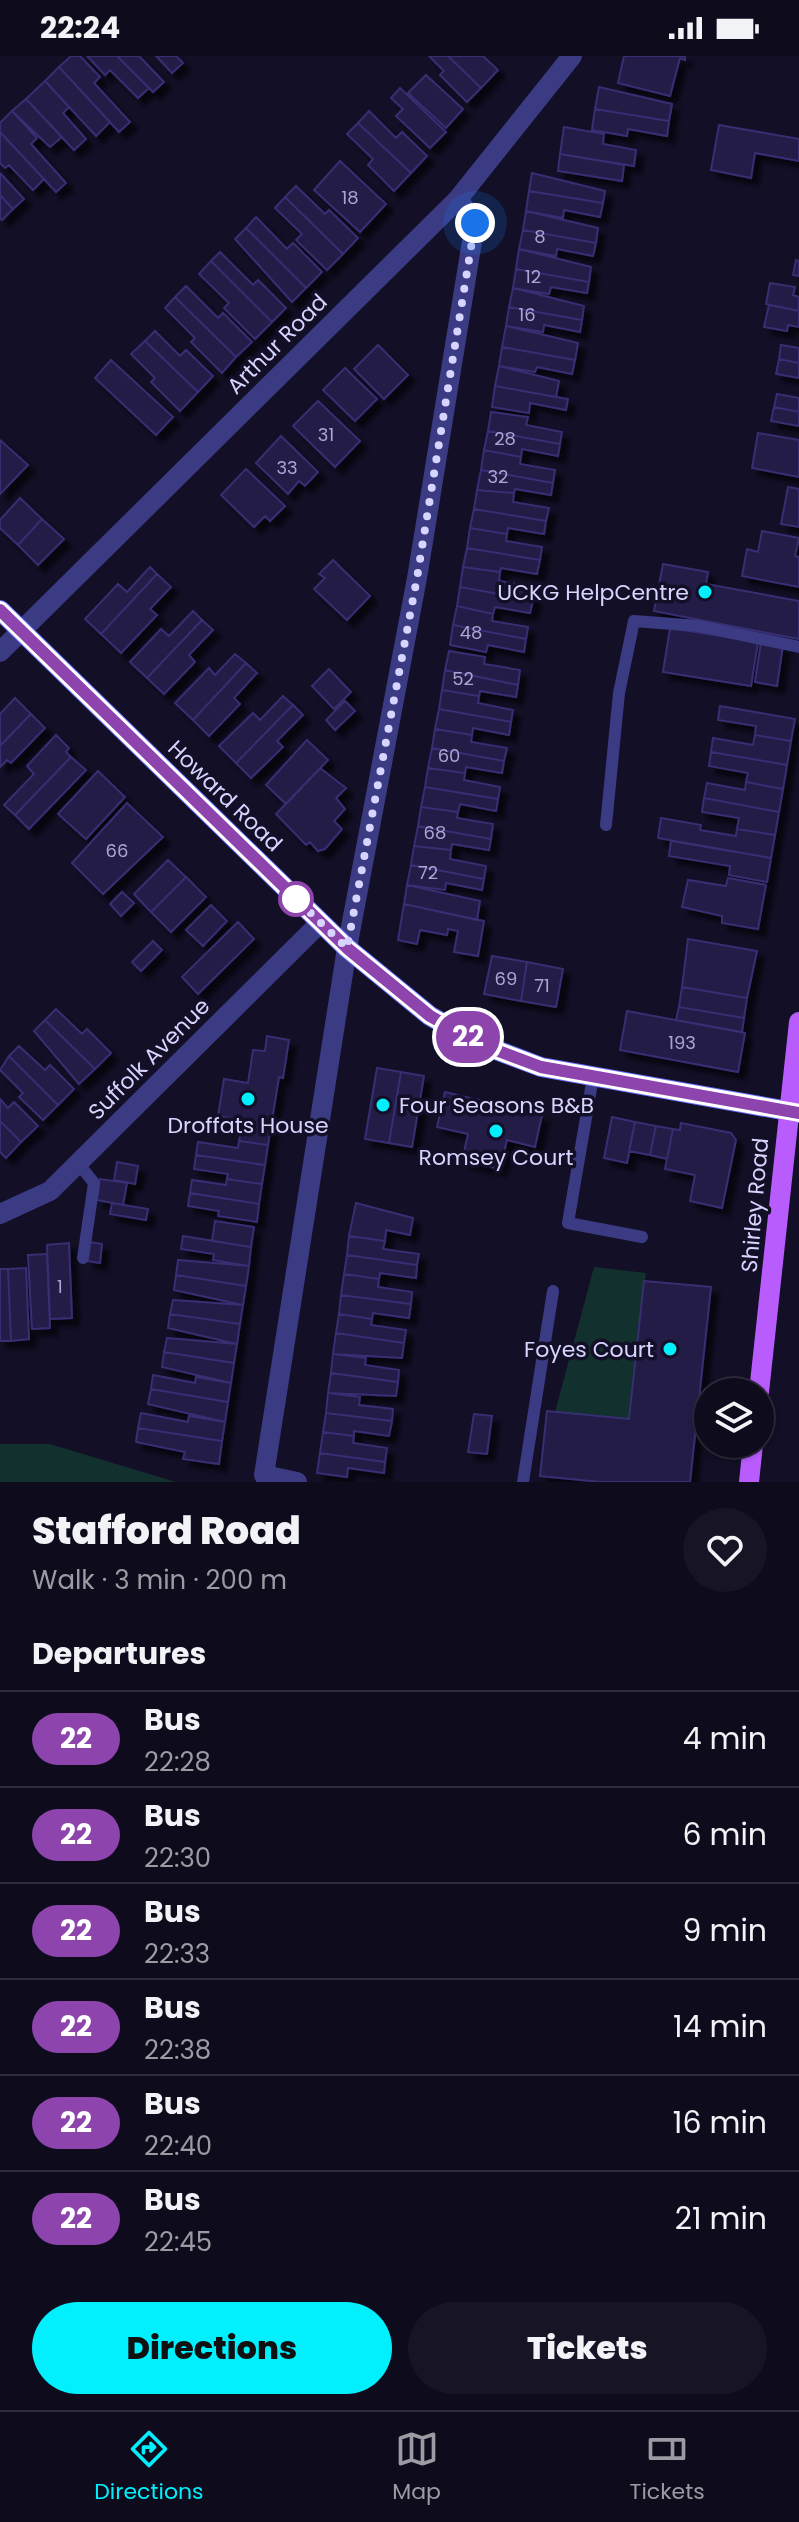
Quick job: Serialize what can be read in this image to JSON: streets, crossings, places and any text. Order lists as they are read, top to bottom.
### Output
{
  "streets": {
    "main road": ["Shirley Road"],
    "street": ["Arthur Road", "Howard Road", "Suffolk Avenue"]
  },
  "crossings": [
    ["Arthur Road", "Howard Road"],
    ["Howard Road", "Suffolk Avenue"],
    ["Howard Road", "Shirley Road"]
  ],
  "places": [
    "UCKG HelpCentre",
    "Droffats House",
    "Four Seasons B&B",
    "Romsey Court",
    "Foyes Court"
  ],
  "lines": ["bus line 22"],
  "house_numbers": [
    "18",
    "8",
    "12",
    "16",
    "31",
    "28",
    "33",
    "32",
    "48",
    "52",
    "60",
    "68",
    "66",
    "72",
    "69",
    "71",
    "193",
    "1"
  ],
  "page": {
    "status": "22:24",
    "on_map": "22",
    "heading": [
      ["Stafford Road", "Walk · 3 min · 200 m"],
      "Departures"
    ],
    "list": [
      {
        "mark": "22",
        "name": "Bus",
        "note": "22:28",
        "value": "4 min"
      },
      {
        "mark": "22",
        "name": "Bus",
        "note": "22:30",
        "value": "6 min"
      },
      {
        "mark": "22",
        "name": "Bus",
        "note": "22:33",
        "value": "9 min"
      },
      {
        "mark": "22",
        "name": "Bus",
        "note": "22:38",
        "value": "14 min"
      },
      {
        "mark": "22",
        "name": "Bus",
        "note": "22:40",
        "value": "16 min"
      },
      {
        "mark": "22",
        "name": "Bus",
        "note": "22:45",
        "value": "21 min"
      }
    ],
    "buttons": ["Directions", "Tickets"],
    "tabs": ["Directions", "Map", "Tickets"]
  }
}
